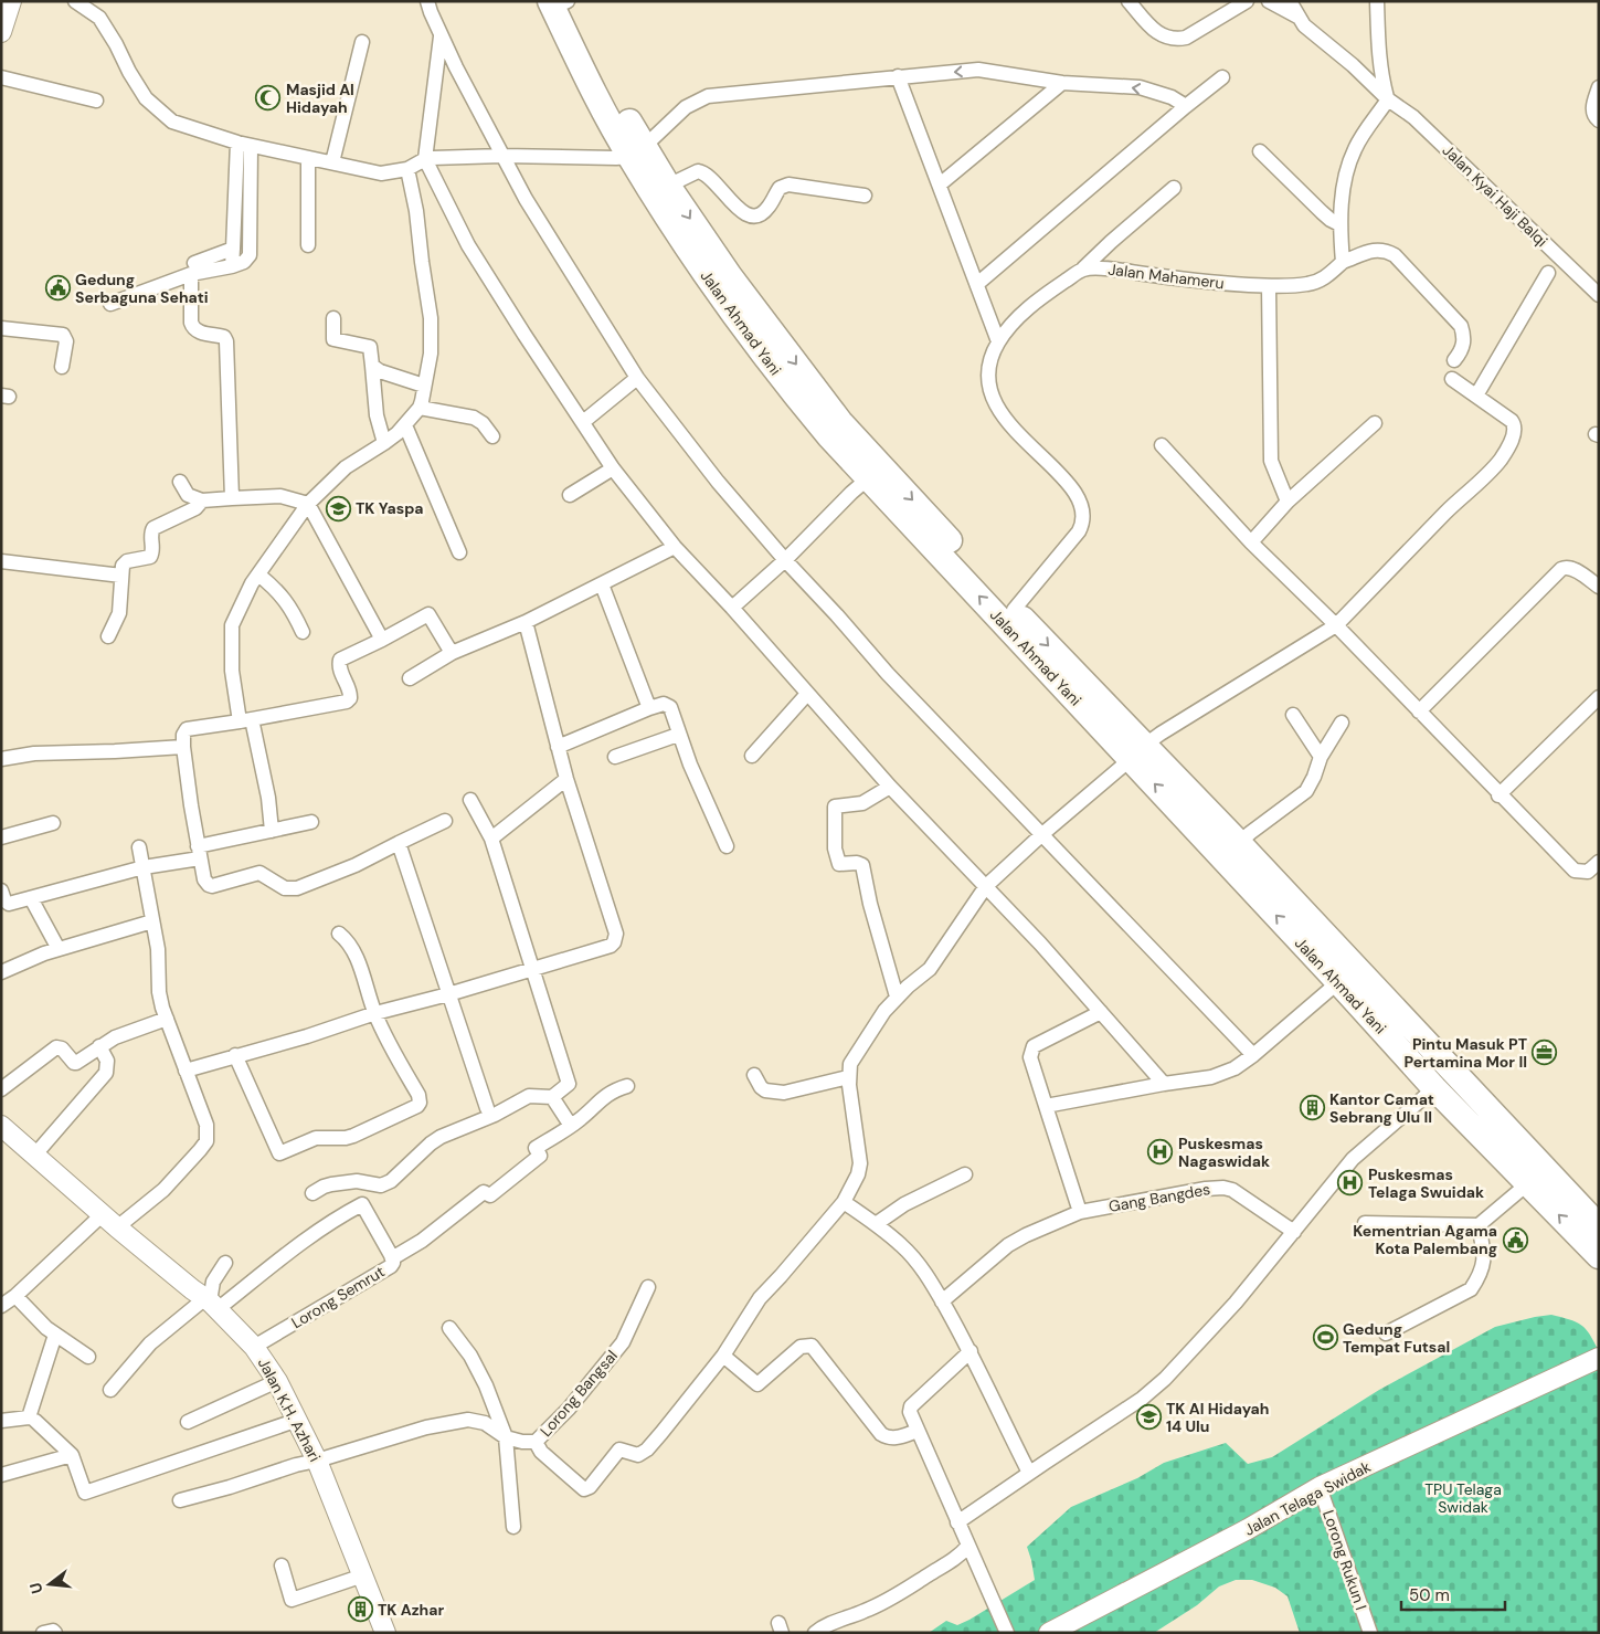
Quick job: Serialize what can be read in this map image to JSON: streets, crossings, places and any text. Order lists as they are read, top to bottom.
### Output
{
  "streets": {
    "highway": ["Jalan Ahmad Yani"],
    "street": [
      "Jalan Kyai Haji Balqi",
      "Jalan Mahameru",
      "Gang Bangdes",
      "Lorong Semrut",
      "Lorong Bangsal",
      "Jalan K.H. Azhari",
      "Jalan Telaga Swidak",
      "Lorong Rukun I"
    ]
  },
  "crossings": [
    ["Lorong Semrut", "Jalan K.H. Azhari"],
    ["Lorong Bangsal", "Jalan K.H. Azhari"],
    ["Jalan Telaga Swidak", "Lorong Rukun I"]
  ],
  "parks": ["TPU Telaga Swidak"],
  "places": {
    "mosque": ["Masjid Al Hidayah"],
    "public building": ["Gedung Serbaguna Sehati", "Kementrian Agama Kota Palembang"],
    "school or university": ["TK Yaspa", "TK Al Hidayah 14 Ulu"],
    "office": ["Pintu Masuk PT Pertamina Mor II"],
    "building": ["Kantor Camat Sebrang Ulu II", "TK Azhar"],
    "hospital": ["Puskesmas Nagaswidak", "Puskesmas Telaga Swuidak"],
    "sports": ["Gedung Tempat Futsal"]
  },
  "scale_bar": "50 m",
  "north": "left"
}
